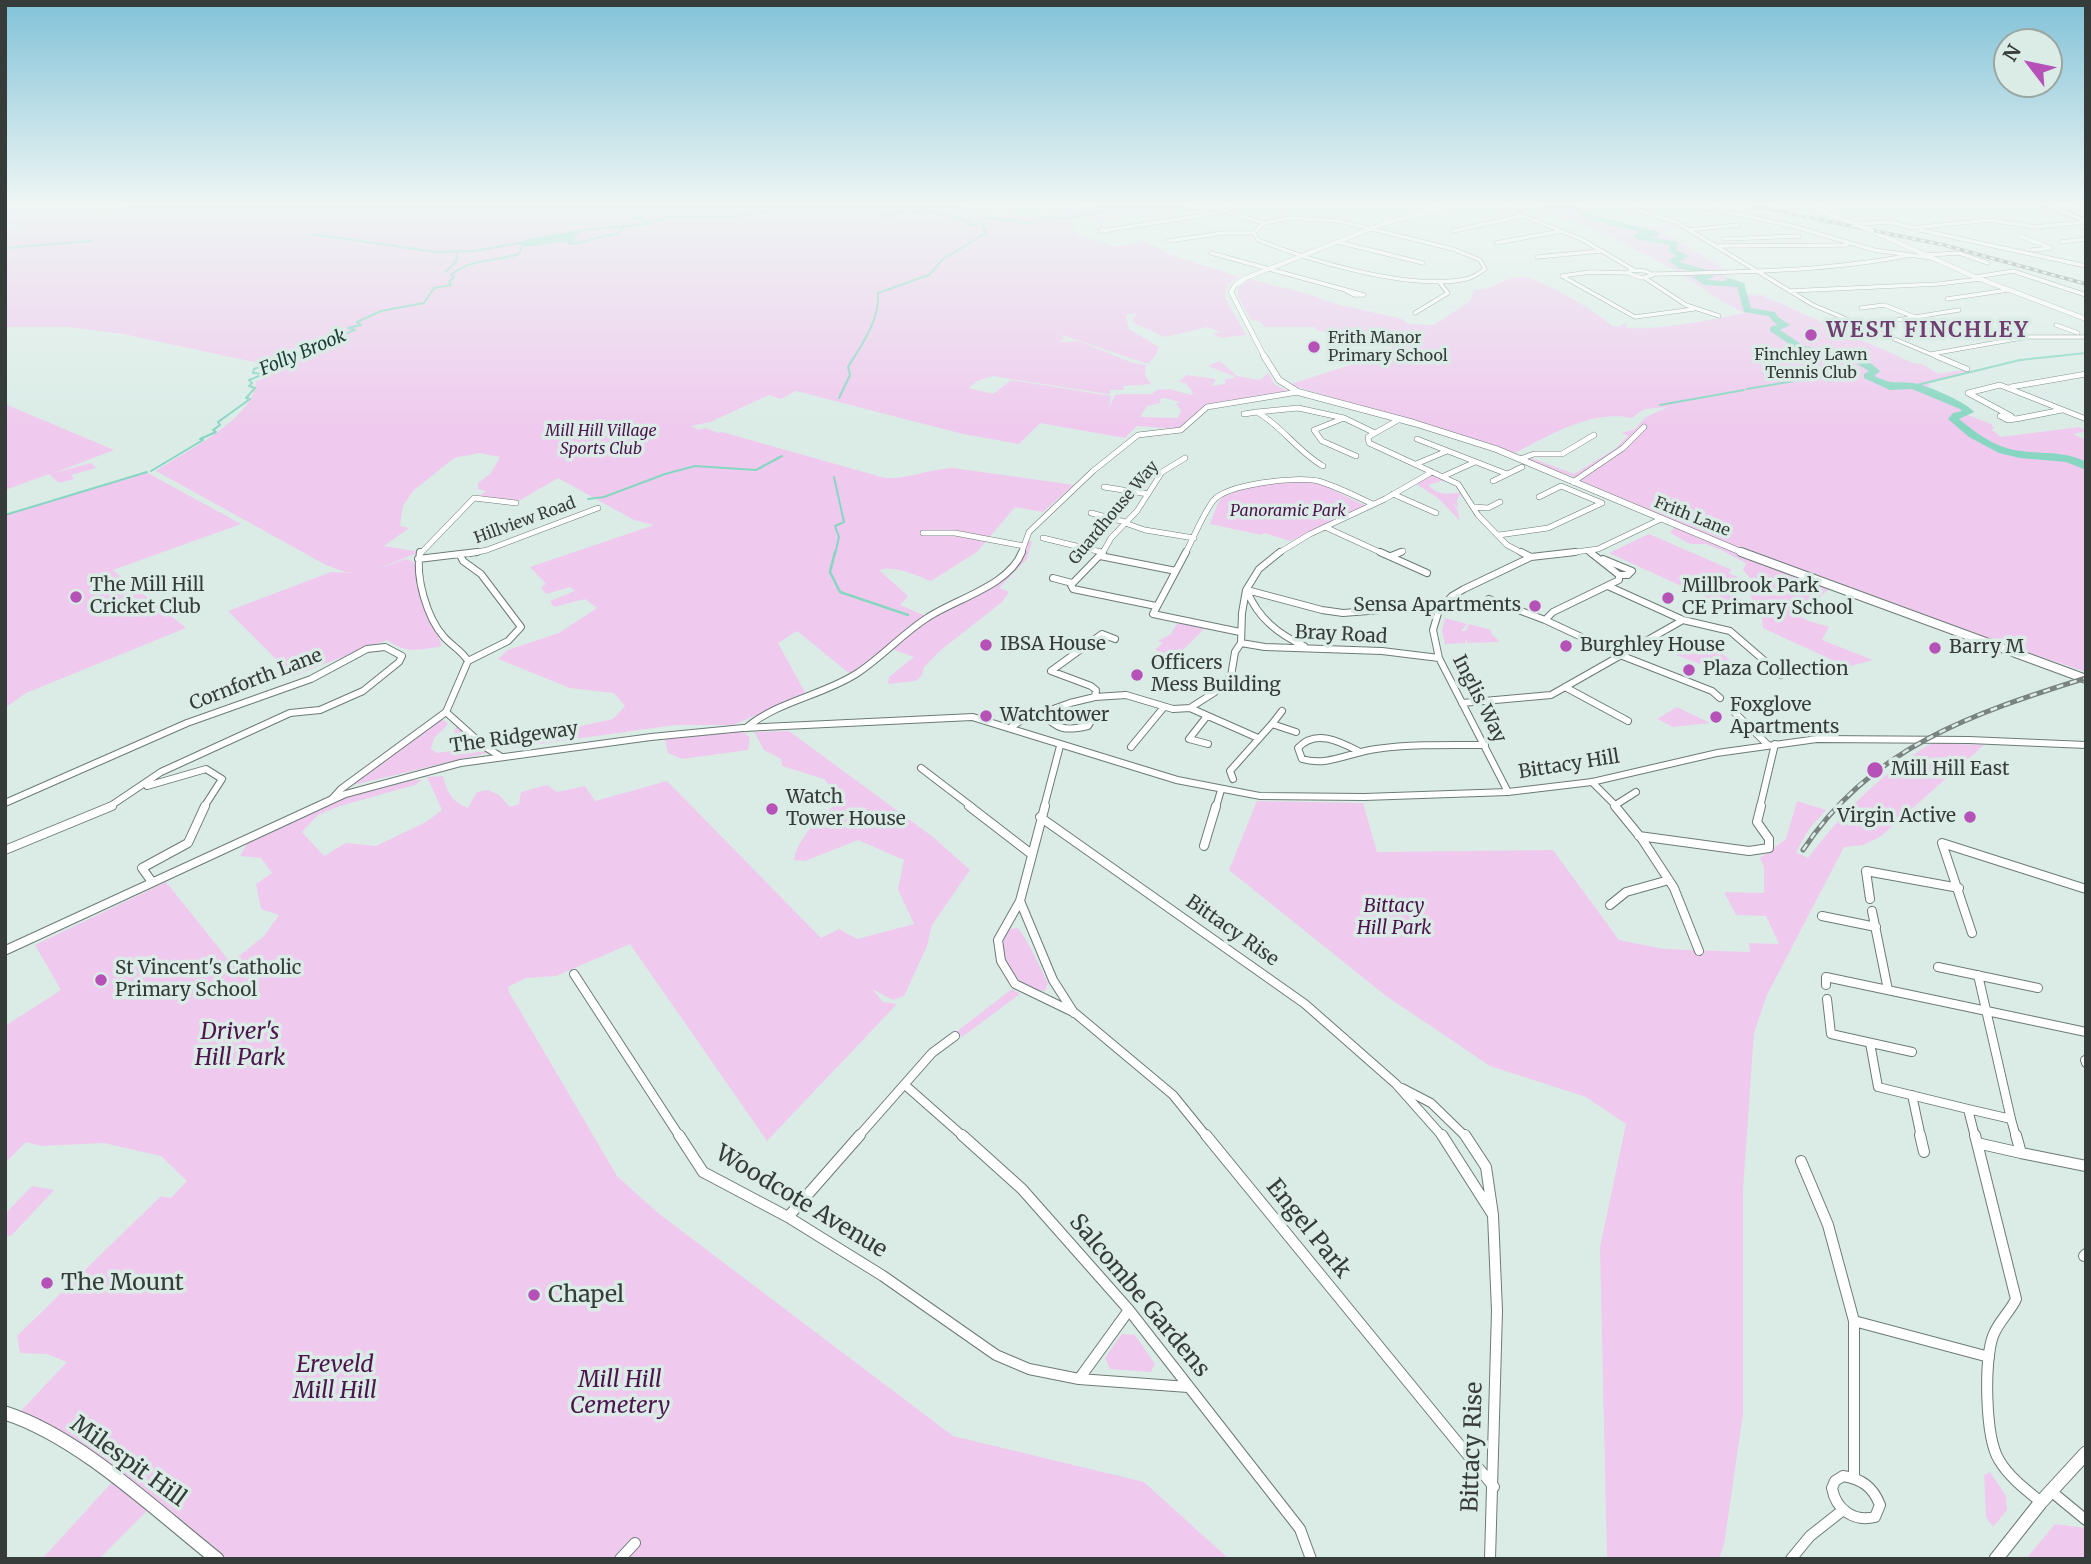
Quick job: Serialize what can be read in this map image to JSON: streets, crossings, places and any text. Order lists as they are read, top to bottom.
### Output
{
  "streets": {
    "main road": ["The Ridgeway", "Bittacy Hill"],
    "street": [
      "Guardhouse Way",
      "Frith Lane",
      "Hillview Road",
      "Bray Road",
      "Cornforth Lane",
      "Inglis Way",
      "Bittacy Rise",
      "Woodcote Avenue",
      "Engel Park",
      "Salcombe Gardens",
      "Milespit Hill"
    ]
  },
  "crossings": [
    ["Frith Lane", "Inglis Way"],
    ["Bray Road", "Inglis Way"],
    ["Inglis Way", "Bittacy Hill"],
    ["The Ridgeway", "Bittacy Hill"],
    ["The Ridgeway", "Engel Park"],
    ["Bittacy Hill", "Engel Park"],
    ["Bittacy Rise", "Engel Park"],
    ["Woodcote Avenue", "Salcombe Gardens"]
  ],
  "districts": ["WEST FINCHLEY"],
  "water": ["Folly Brook"],
  "parks": [
    "Mill Hill Village Sports Club",
    "Panoramic Park",
    "Bittacy Hill Park",
    "Driver's Hill Park",
    "Ereveld Mill Hill",
    "Mill Hill Cemetery"
  ],
  "places": [
    "Finchley Lawn Tennis Club",
    "Frith Manor Primary School",
    "The Mill Hill Cricket Club",
    "Millbrook Park CE Primary School",
    "Sensa Apartments",
    "IBSA House",
    "Burghley House",
    "Barry M",
    "Plaza Collection",
    "Officers Mess Building",
    "Watchtower",
    "Foxglove Apartments",
    "Mill Hill East",
    "Watch Tower House",
    "Virgin Active",
    "St Vincent's Catholic Primary School",
    "The Mount",
    "Chapel"
  ],
  "north": "top left"
}
